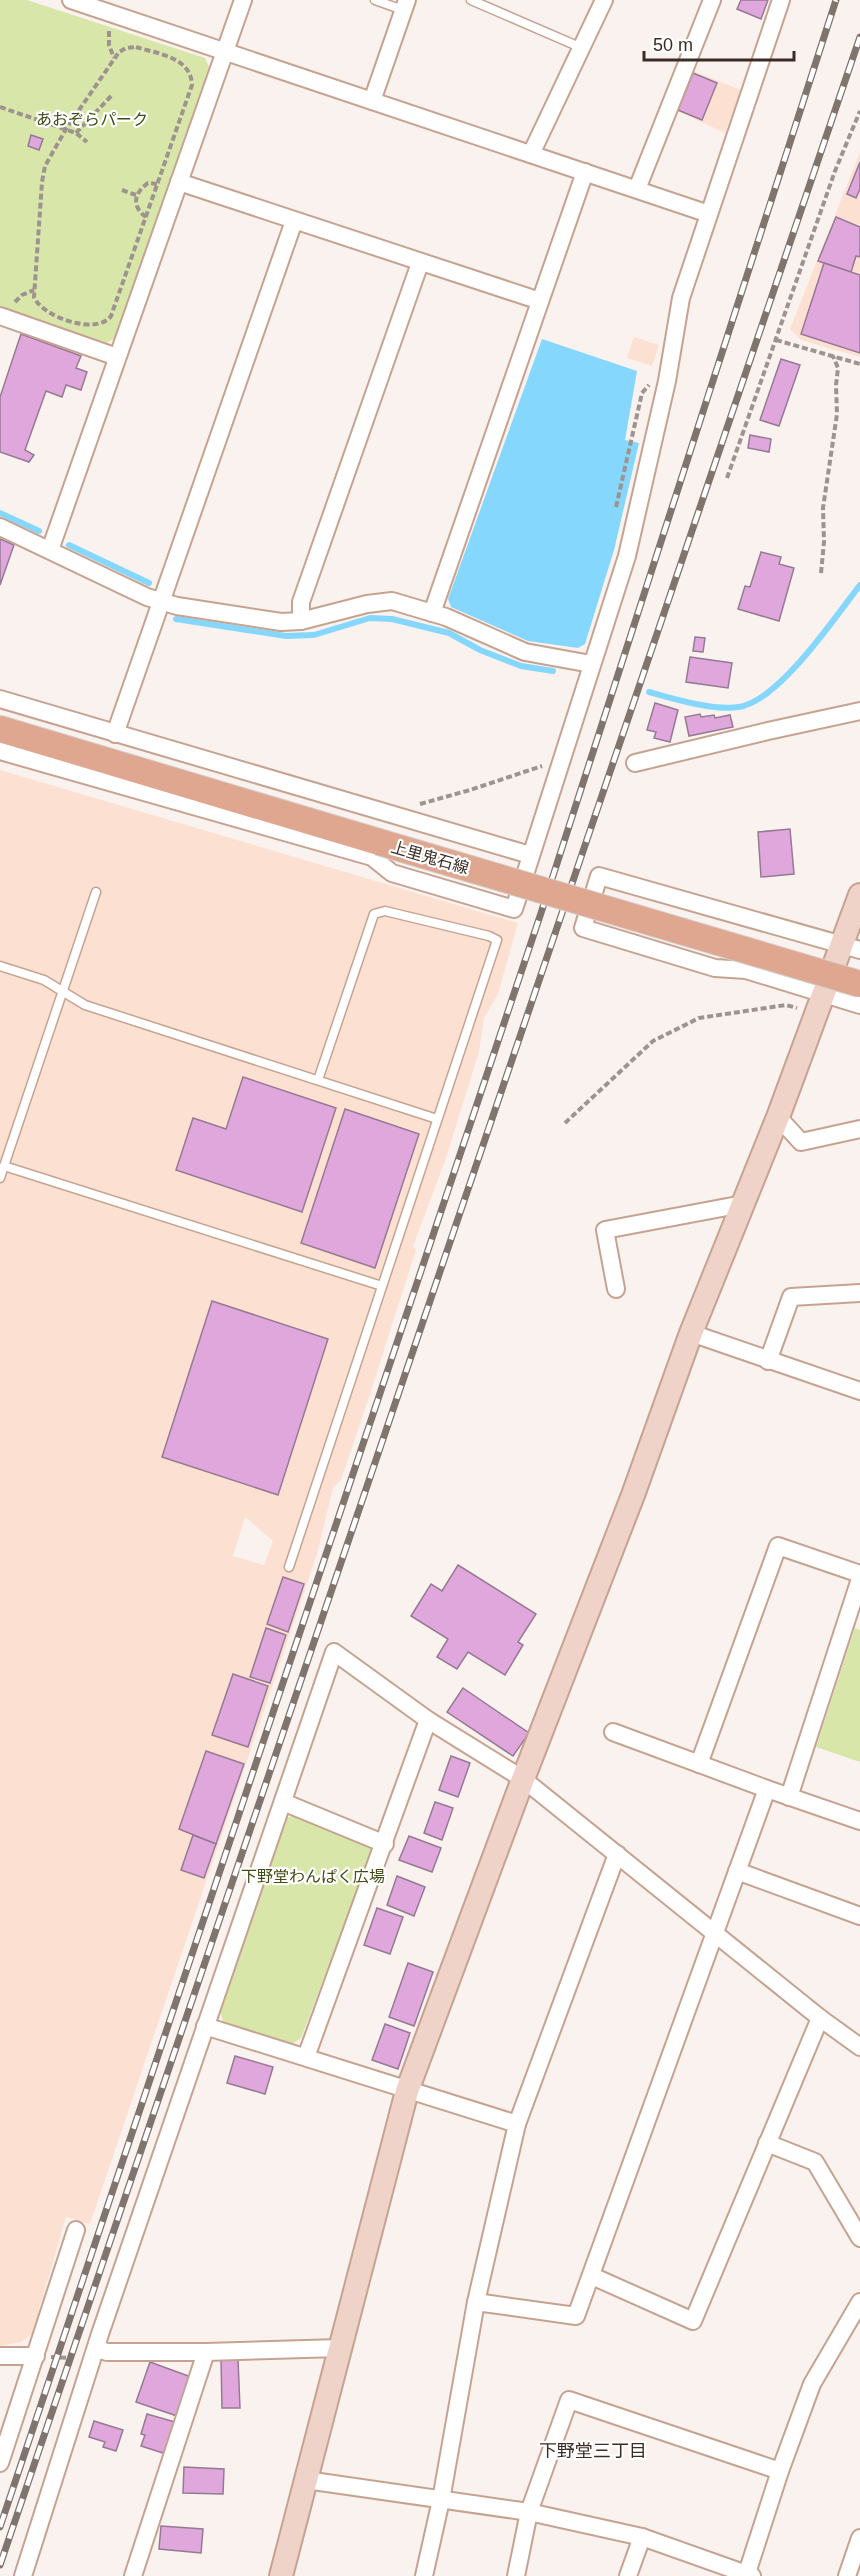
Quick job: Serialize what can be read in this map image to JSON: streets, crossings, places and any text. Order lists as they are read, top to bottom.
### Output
{
  "streets": {
    "main road": ["上里鬼石線"]
  },
  "districts": ["下野堂三丁目"],
  "parks": ["あおぞらパーク", "下野堂わんぱく広場"],
  "scale_bar": "50 m"
}
